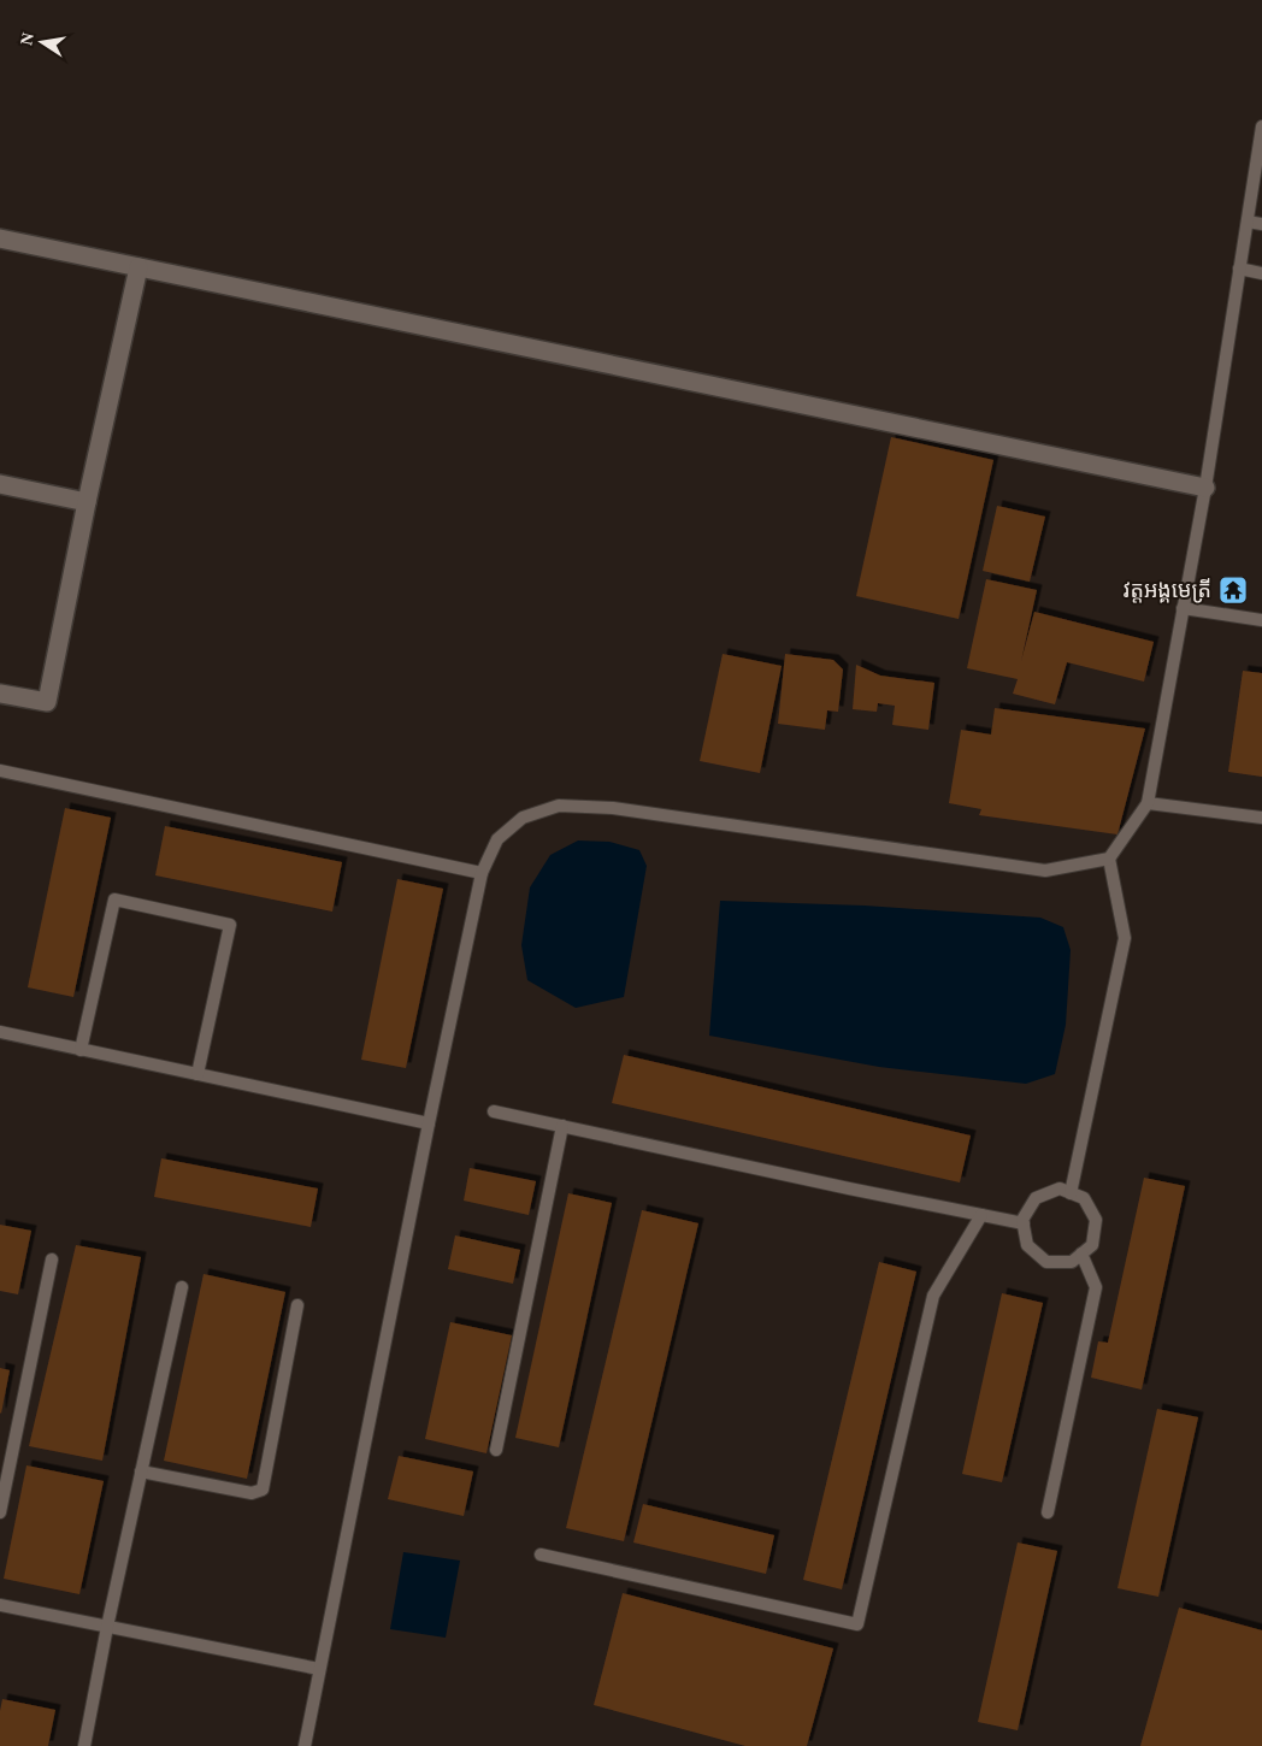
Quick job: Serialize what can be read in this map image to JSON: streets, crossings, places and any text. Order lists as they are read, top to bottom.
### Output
{
  "places": {
    "temple": ["វត្តអង្គមេត្រី"]
  },
  "north": "left"
}
